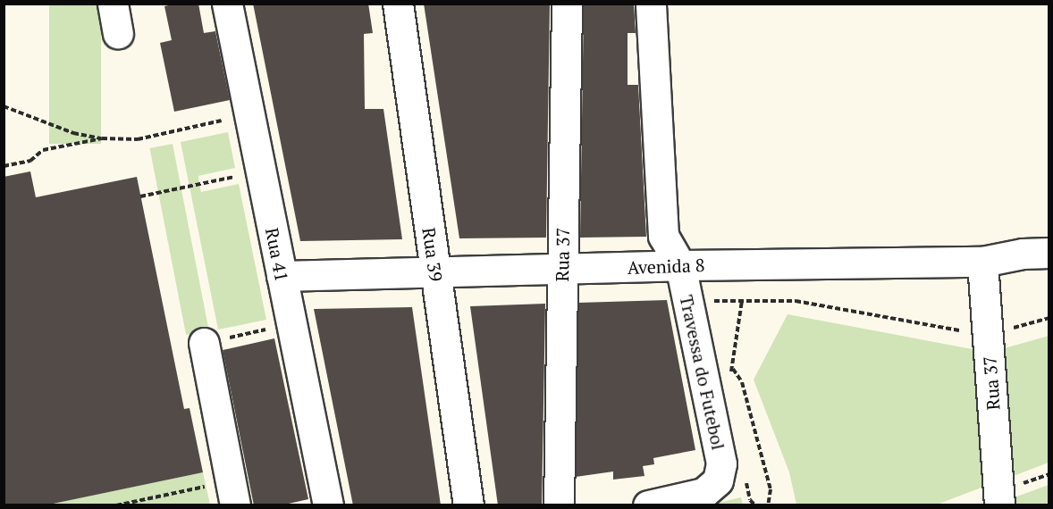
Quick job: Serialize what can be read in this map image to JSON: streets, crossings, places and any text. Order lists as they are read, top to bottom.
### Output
{
  "streets": {
    "street": [
      "Rua 41",
      "Rua 39",
      "Rua 37",
      "Avenida 8",
      "Travessa do Futebol"
    ]
  },
  "crossings": [
    ["Rua 41", "Avenida 8"],
    ["Rua 39", "Avenida 8"],
    ["Rua 37", "Avenida 8"],
    ["Avenida 8", "Travessa do Futebol"]
  ]
}
